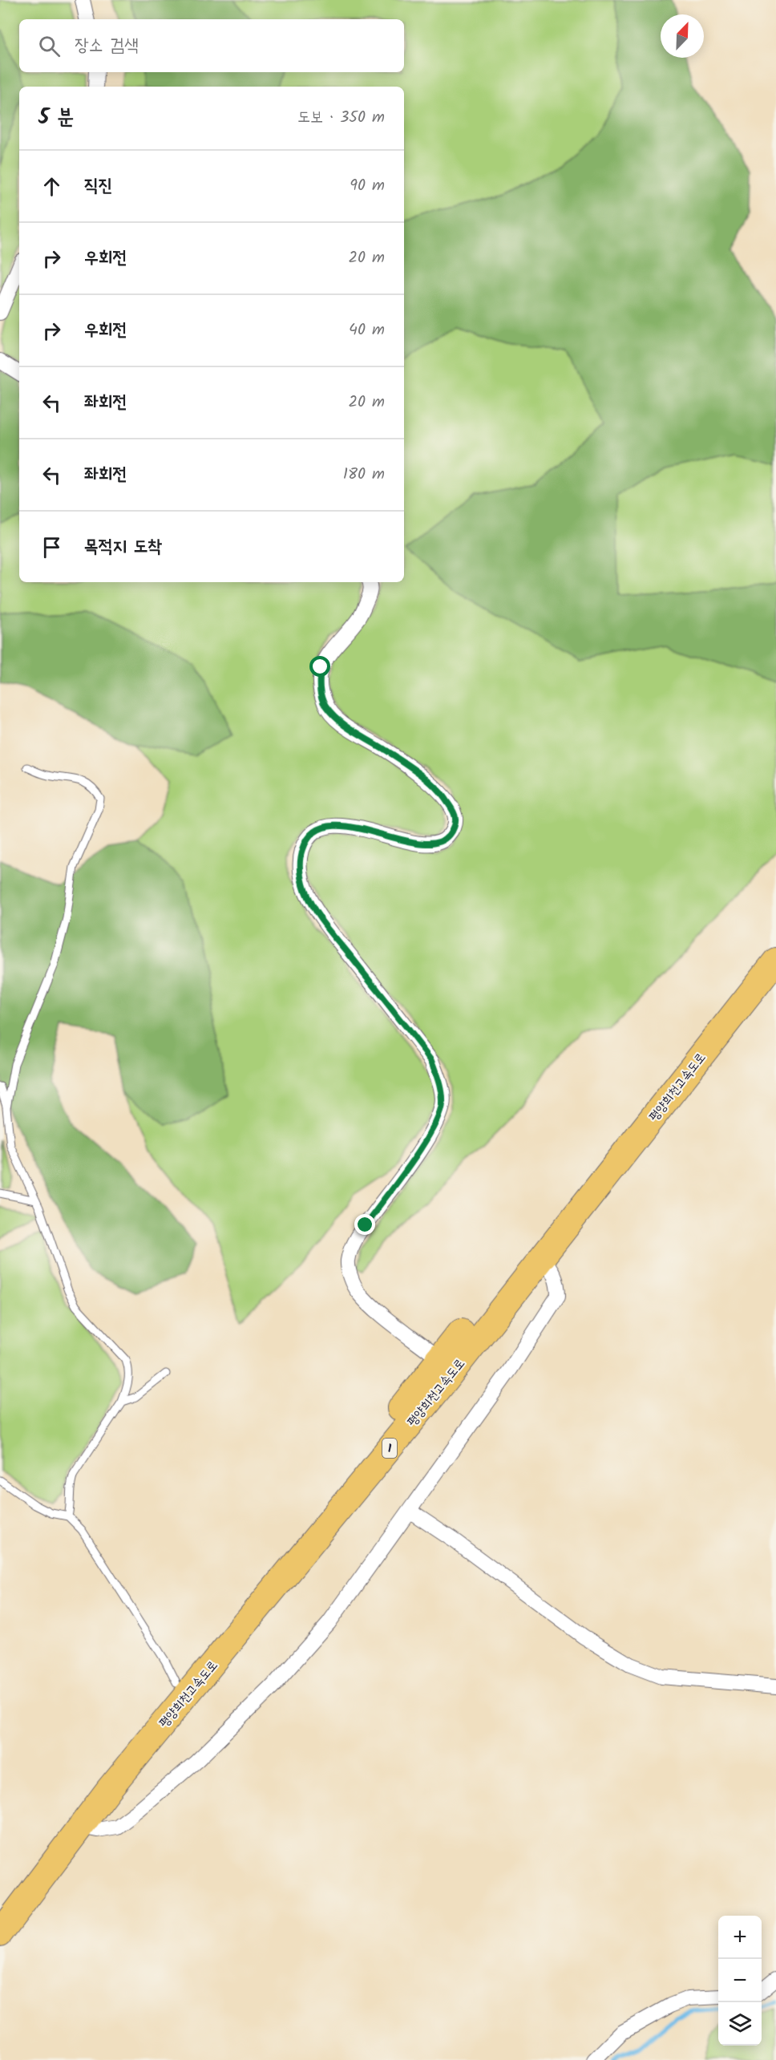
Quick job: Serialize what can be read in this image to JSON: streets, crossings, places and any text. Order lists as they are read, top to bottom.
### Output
{
  "streets": {
    "highway": ["평양희천고속도로", "1"]
  },
  "north": "top right",
  "page": {
    "search": "장소 검색",
    "heading": ["5 분", "도보 · 350 m"],
    "list": [
      ["직진", "90 m"],
      ["우회전", "20 m"],
      ["우회전", "40 m"],
      ["좌회전", "20 m"],
      ["좌회전", "180 m"],
      "목적지 도착"
    ],
    "map_buttons": ["+", "−"]
  }
}
